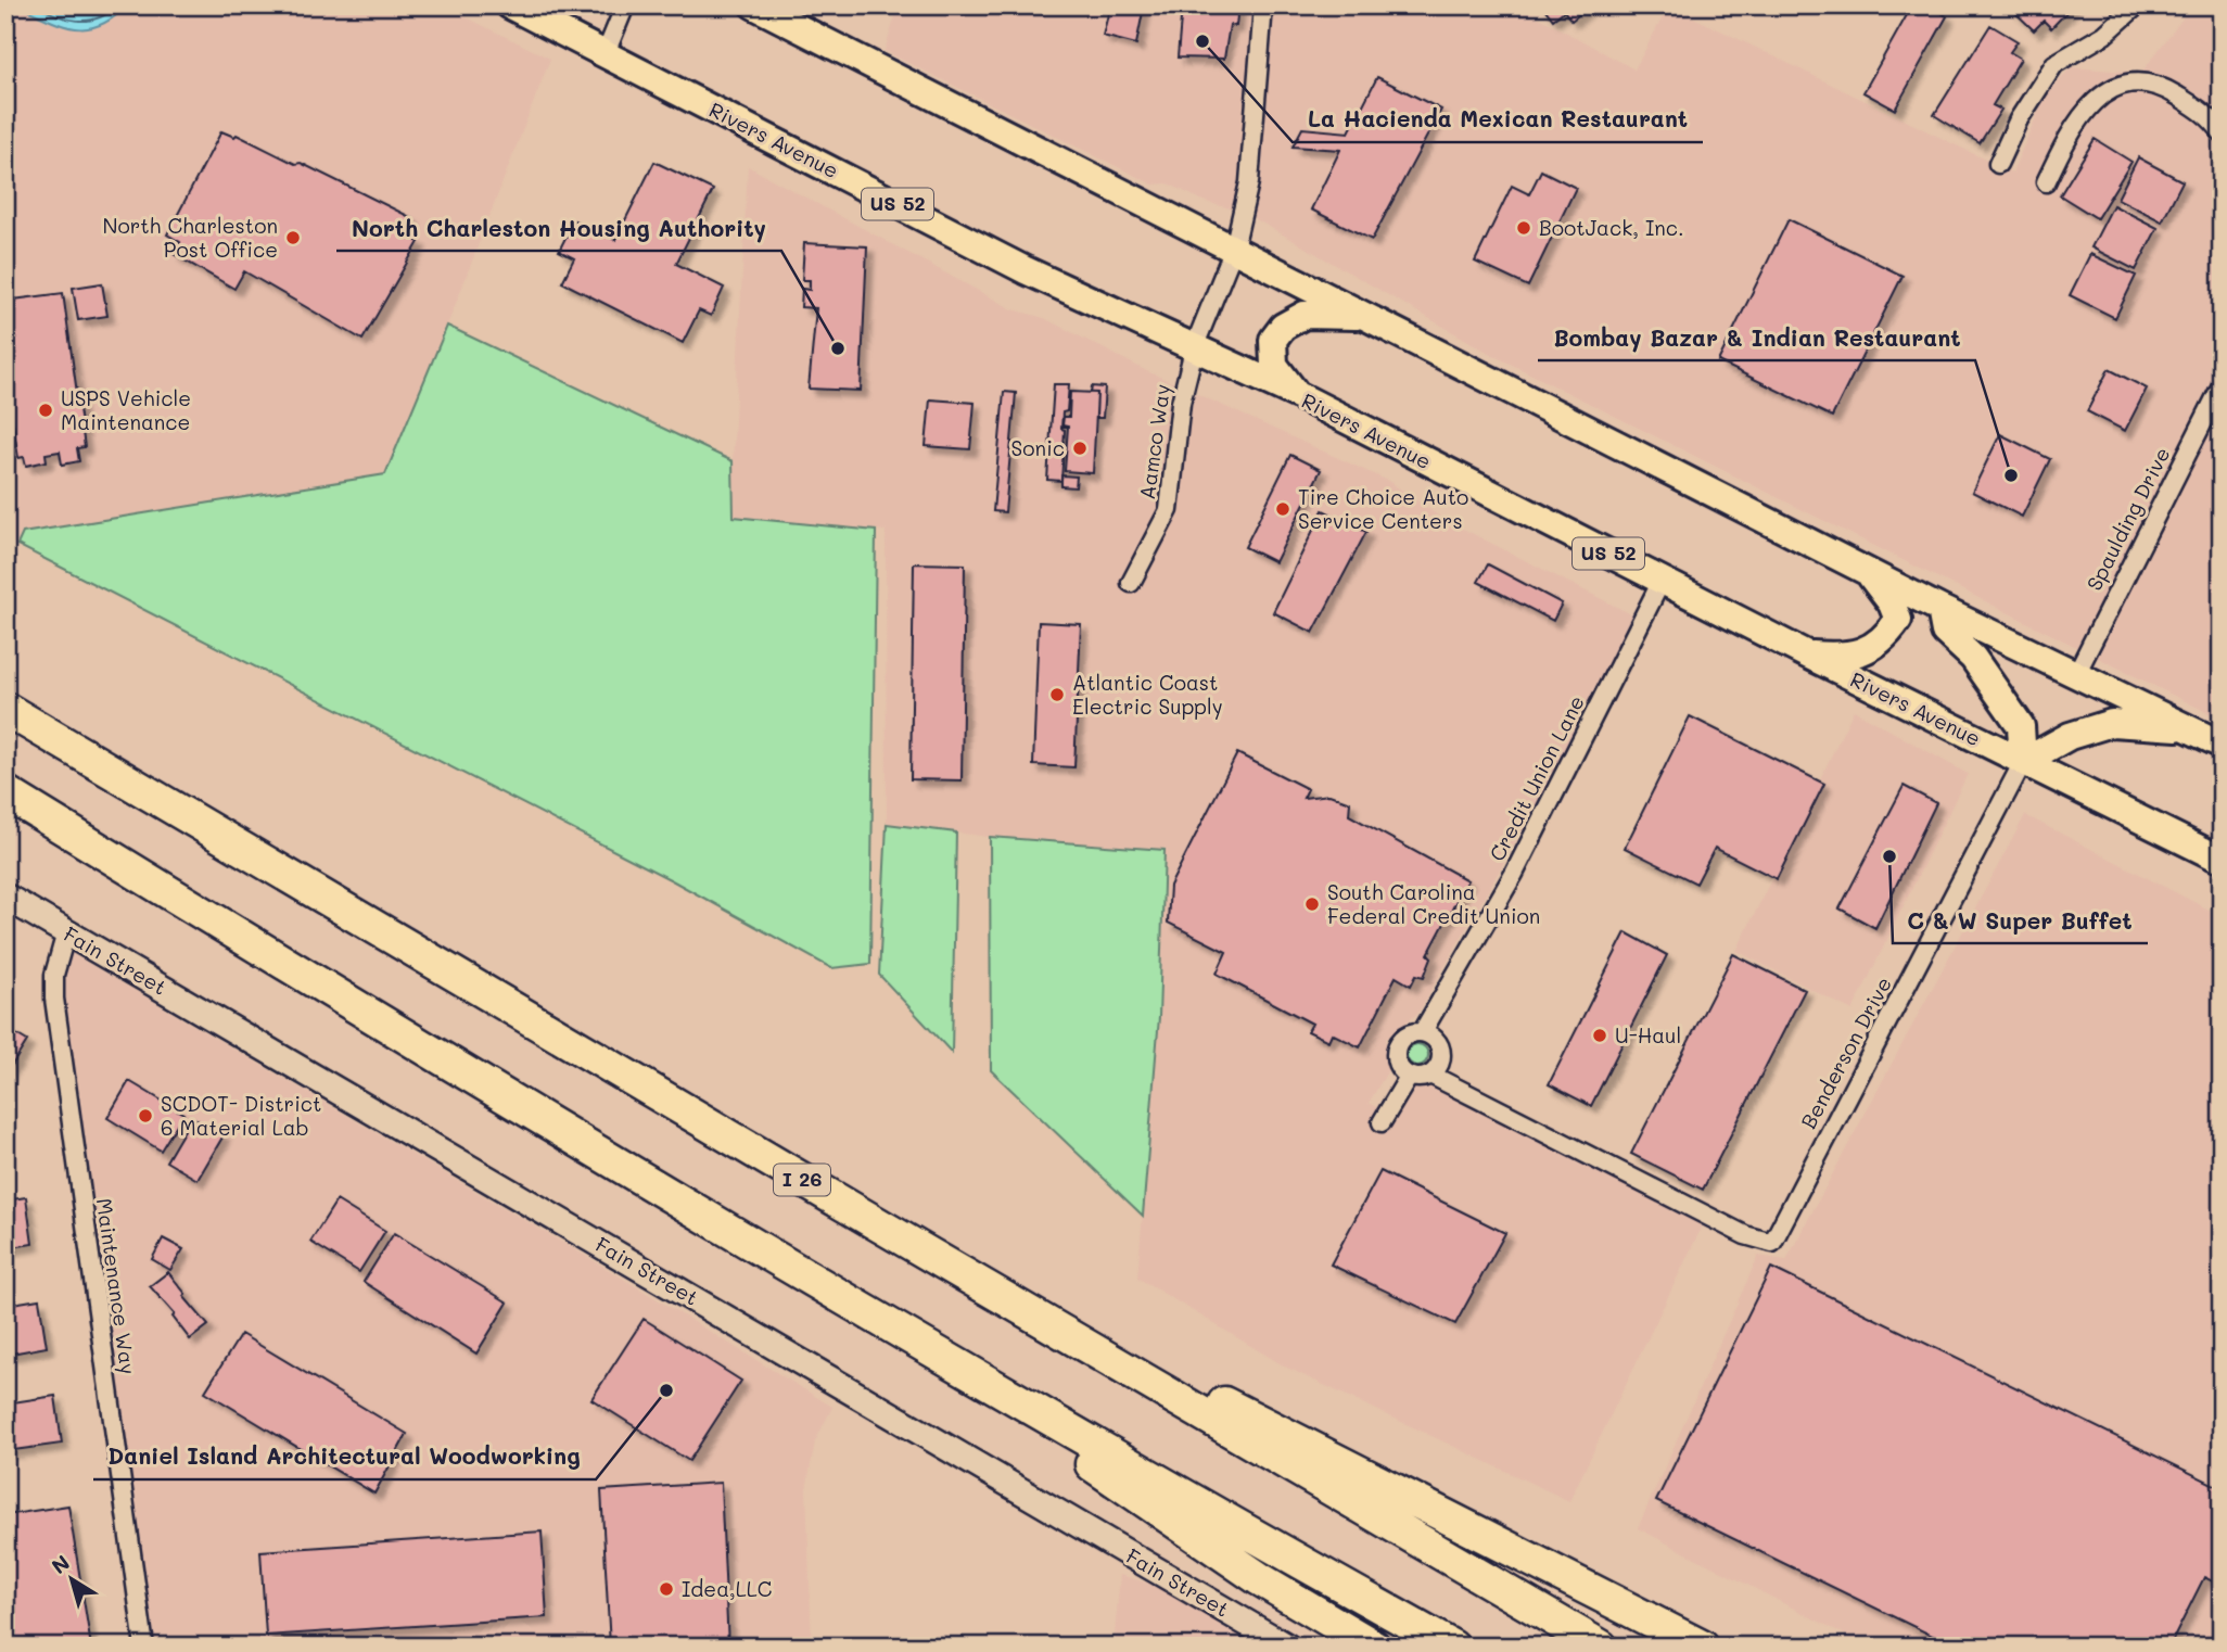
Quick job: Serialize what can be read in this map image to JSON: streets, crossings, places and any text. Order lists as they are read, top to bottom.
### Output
{
  "streets": {
    "highway": ["I 26"],
    "main road": ["Rivers Avenue", "US 52"],
    "street": [
      "Aamco Way",
      "Spaulding Drive",
      "Credit Union Lane",
      "Fain Street",
      "Benderson Drive",
      "Maintenance Way"
    ]
  },
  "crossings": [
    ["Rivers Avenue", "Aamco Way"],
    ["Rivers Avenue", "Credit Union Lane"],
    ["Rivers Avenue", "Benderson Drive"],
    ["Credit Union Lane", "Benderson Drive"],
    ["Fain Street", "Maintenance Way"]
  ],
  "places": [
    "La Hacienda Mexican Restaurant",
    "BootJack, Inc.",
    "North Charleston Post Office",
    "North Charleston Housing Authority",
    "USPS Vehicle Maintenance",
    "Sonic",
    "Bombay Bazar & Indian Restaurant",
    "Tire Choice Auto Service Centers",
    "Atlantic Coast Electric Supply",
    "C & W Super Buffet",
    "South Carolina Federal Credit Union",
    "U-Haul",
    "SCDOT- District 6 Material Lab",
    "Daniel Island Architectural Woodworking",
    "Idea,LLC"
  ],
  "north": "top left"
}
